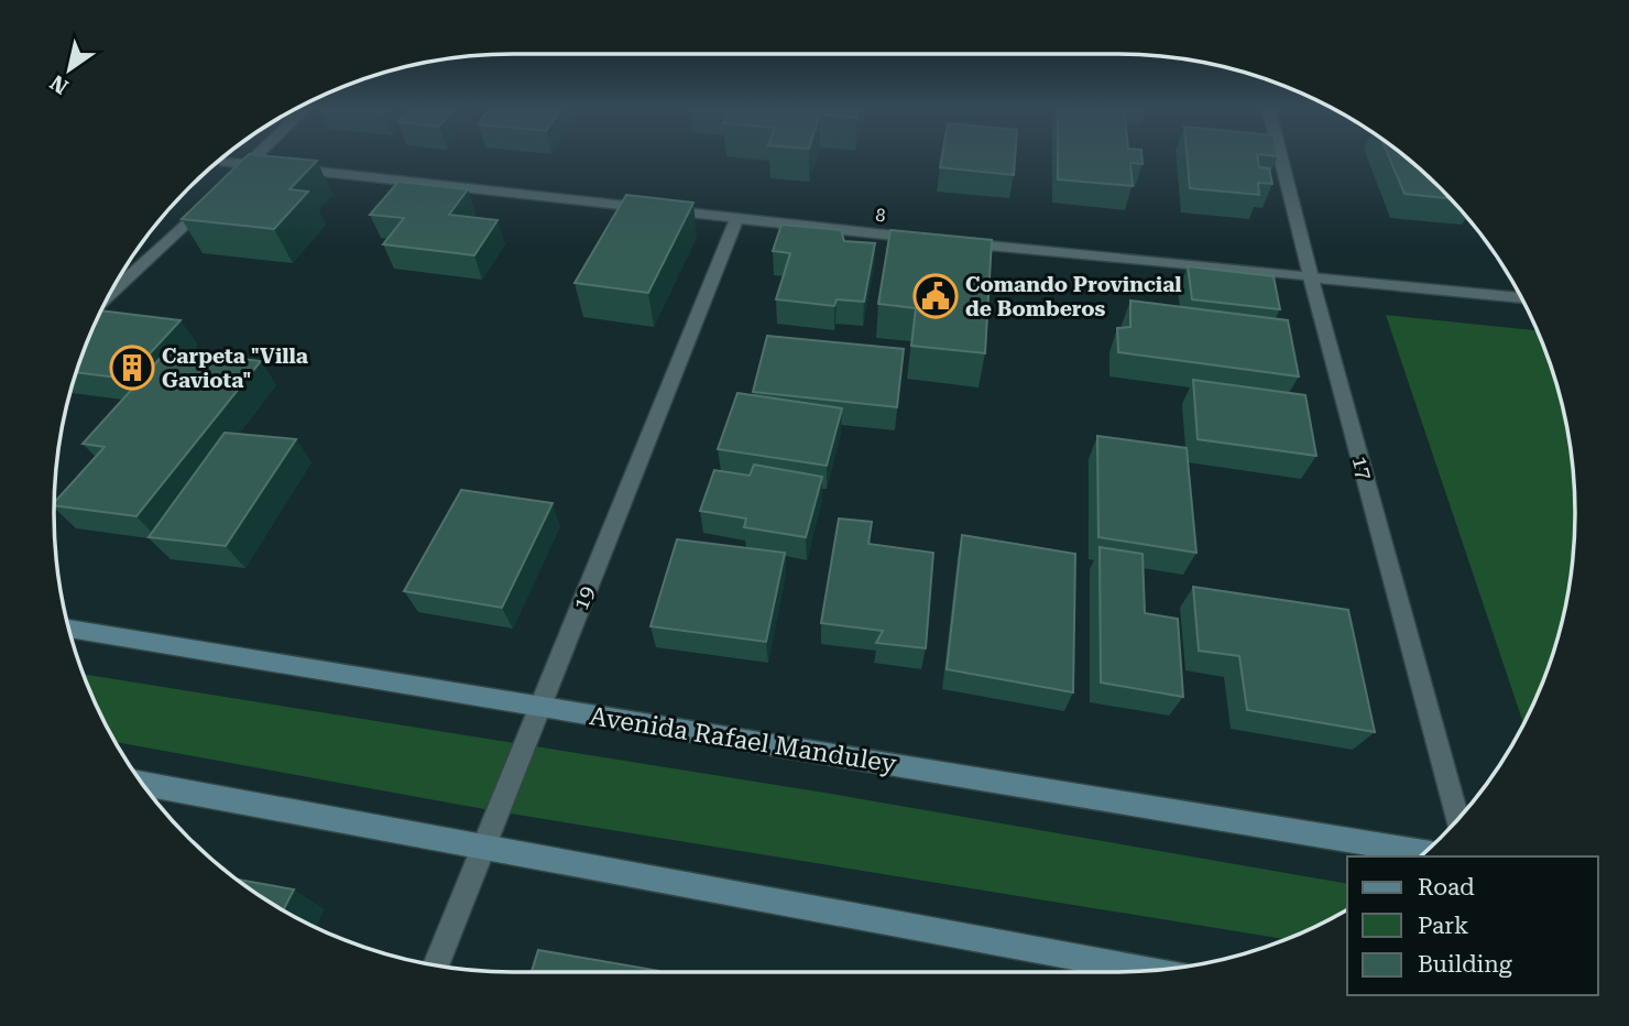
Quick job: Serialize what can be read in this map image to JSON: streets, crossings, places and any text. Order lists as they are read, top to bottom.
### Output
{
  "streets": {
    "main road": ["Avenida Rafael Manduley"],
    "street": ["8", "17", "19"]
  },
  "crossings": [
    ["8", "17"],
    ["8", "19"],
    ["19", "Avenida Rafael Manduley"]
  ],
  "places": {
    "public building": ["Comando Provincial de Bomberos"],
    "building": ["Carpeta \"Villa Gaviota\""]
  },
  "legend": ["Road", "Park", "Building"],
  "north": "bottom left"
}
